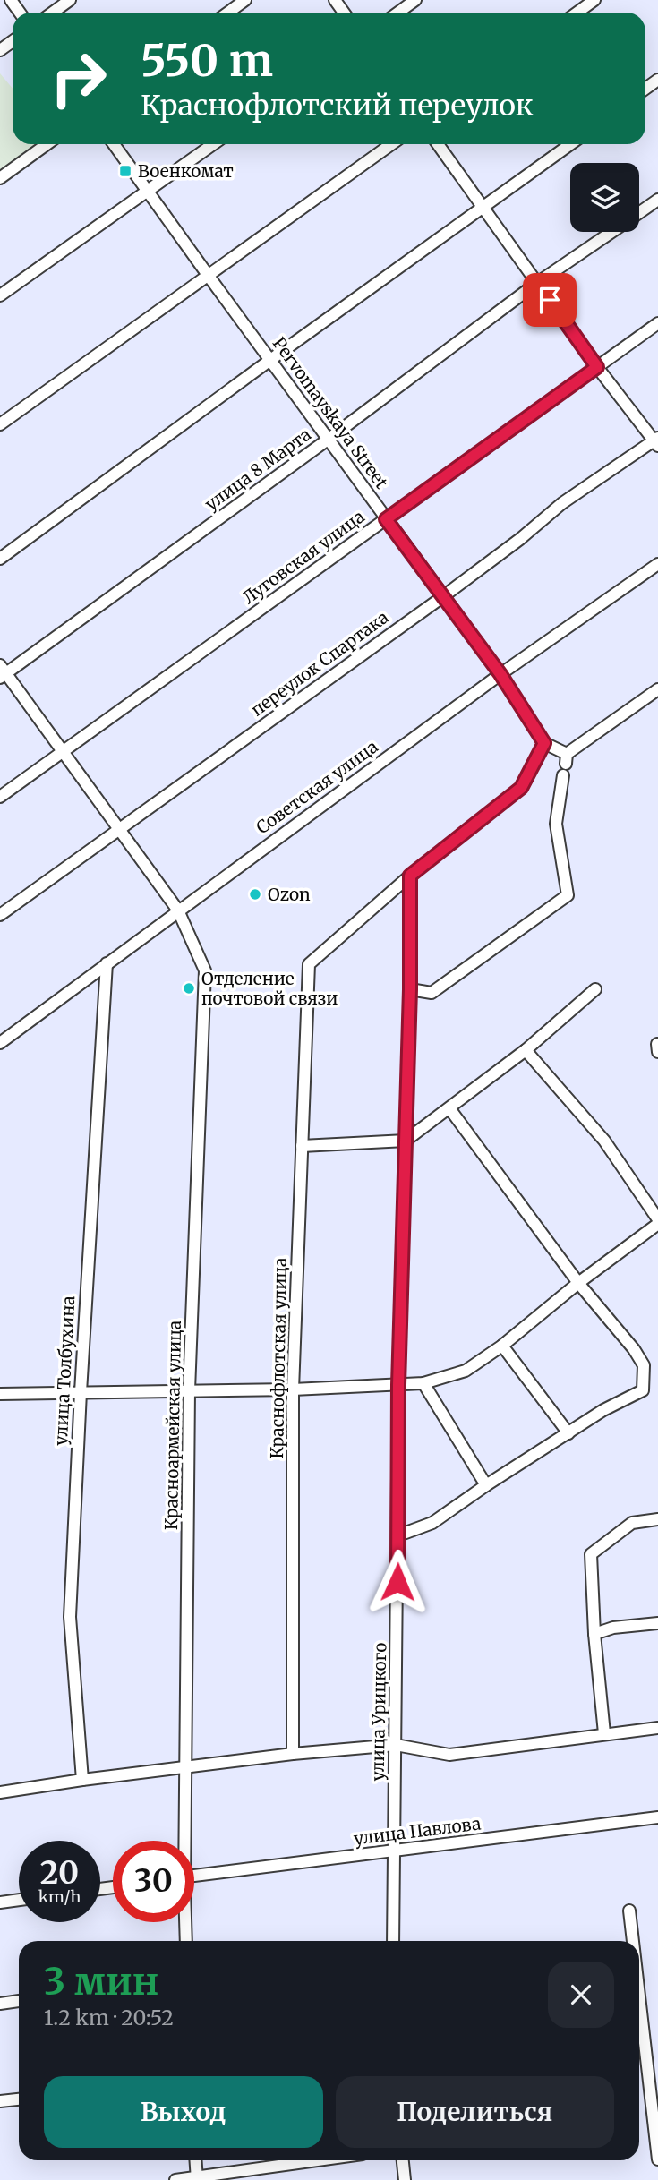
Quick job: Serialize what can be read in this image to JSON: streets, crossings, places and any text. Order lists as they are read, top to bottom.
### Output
{
  "streets": {
    "street": [
      "Pervomayskaya Street",
      "улица 8 Марта",
      "Луговская улица",
      "переулок Спартака",
      "Советская улица",
      "Краснофлотская улица",
      "улица Толбухина",
      "Красноармейская улица",
      "улица Урицкого",
      "улица Павлова"
    ]
  },
  "crossings": [
    ["Pervomayskaya Street", "улица 8 Марта"],
    ["Pervomayskaya Street", "Луговская улица"],
    ["Pervomayskaya Street", "переулок Спартака"],
    ["Pervomayskaya Street", "Советская улица"],
    ["улица 8 Марта", "Красноармейская улица"],
    ["Луговская улица", "Красноармейская улица"],
    ["переулок Спартака", "Красноармейская улица"],
    ["Советская улица", "улица Толбухина"],
    ["Советская улица", "Красноармейская улица"],
    ["Краснофлотская улица", "улица Урицкого"],
    ["улица Урицкого", "улица Павлова"]
  ],
  "places": {
    "transit": ["Военкомат"],
    "other": ["Ozon", "Отделение почтовой связи"]
  },
  "page": {
    "turn": ["550 m", "Краснофлотский переулок"],
    "speed": "20 km/h",
    "limit": "30",
    "heading": ["3 мин", "1.2 km · 20:52"],
    "buttons": ["Выход", "Поделиться"]
  }
}
